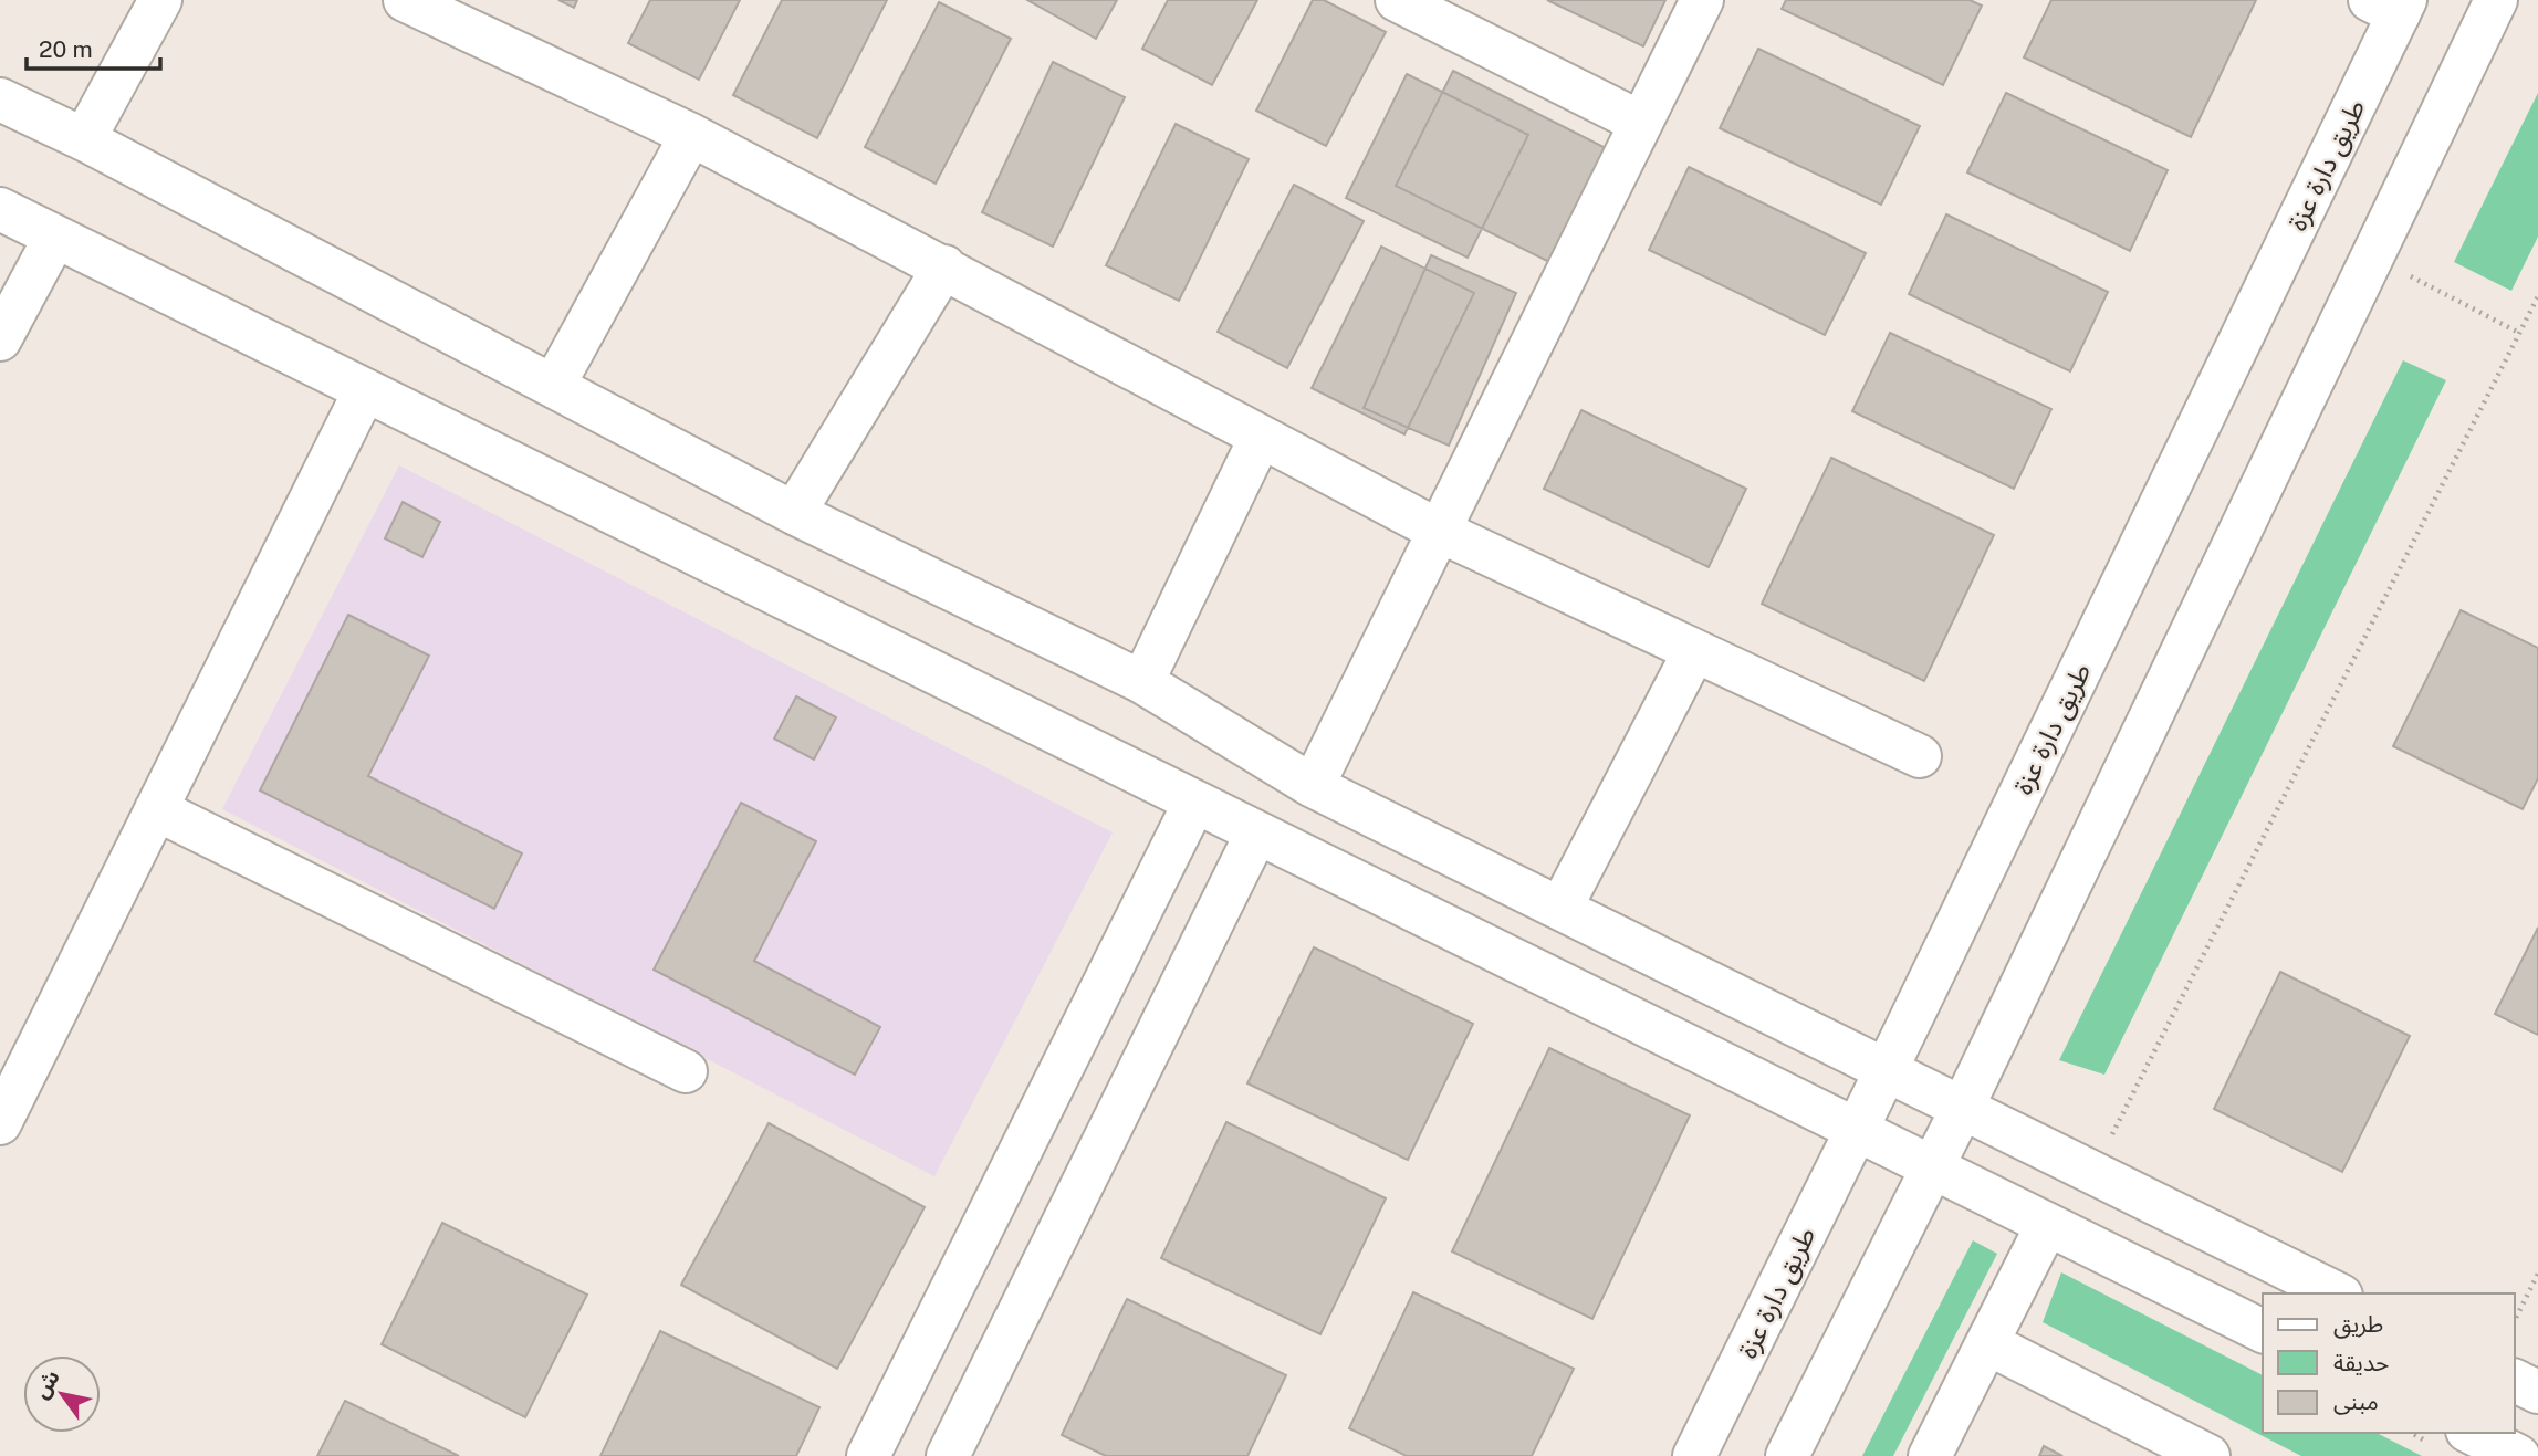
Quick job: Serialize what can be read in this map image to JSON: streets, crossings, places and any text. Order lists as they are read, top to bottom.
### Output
{
  "streets": {
    "street": ["طريق دارة عزة"]
  },
  "legend": ["طريق", "حديقة", "مبنى"],
  "scale_bar": "20 m",
  "north": "top left"
}
